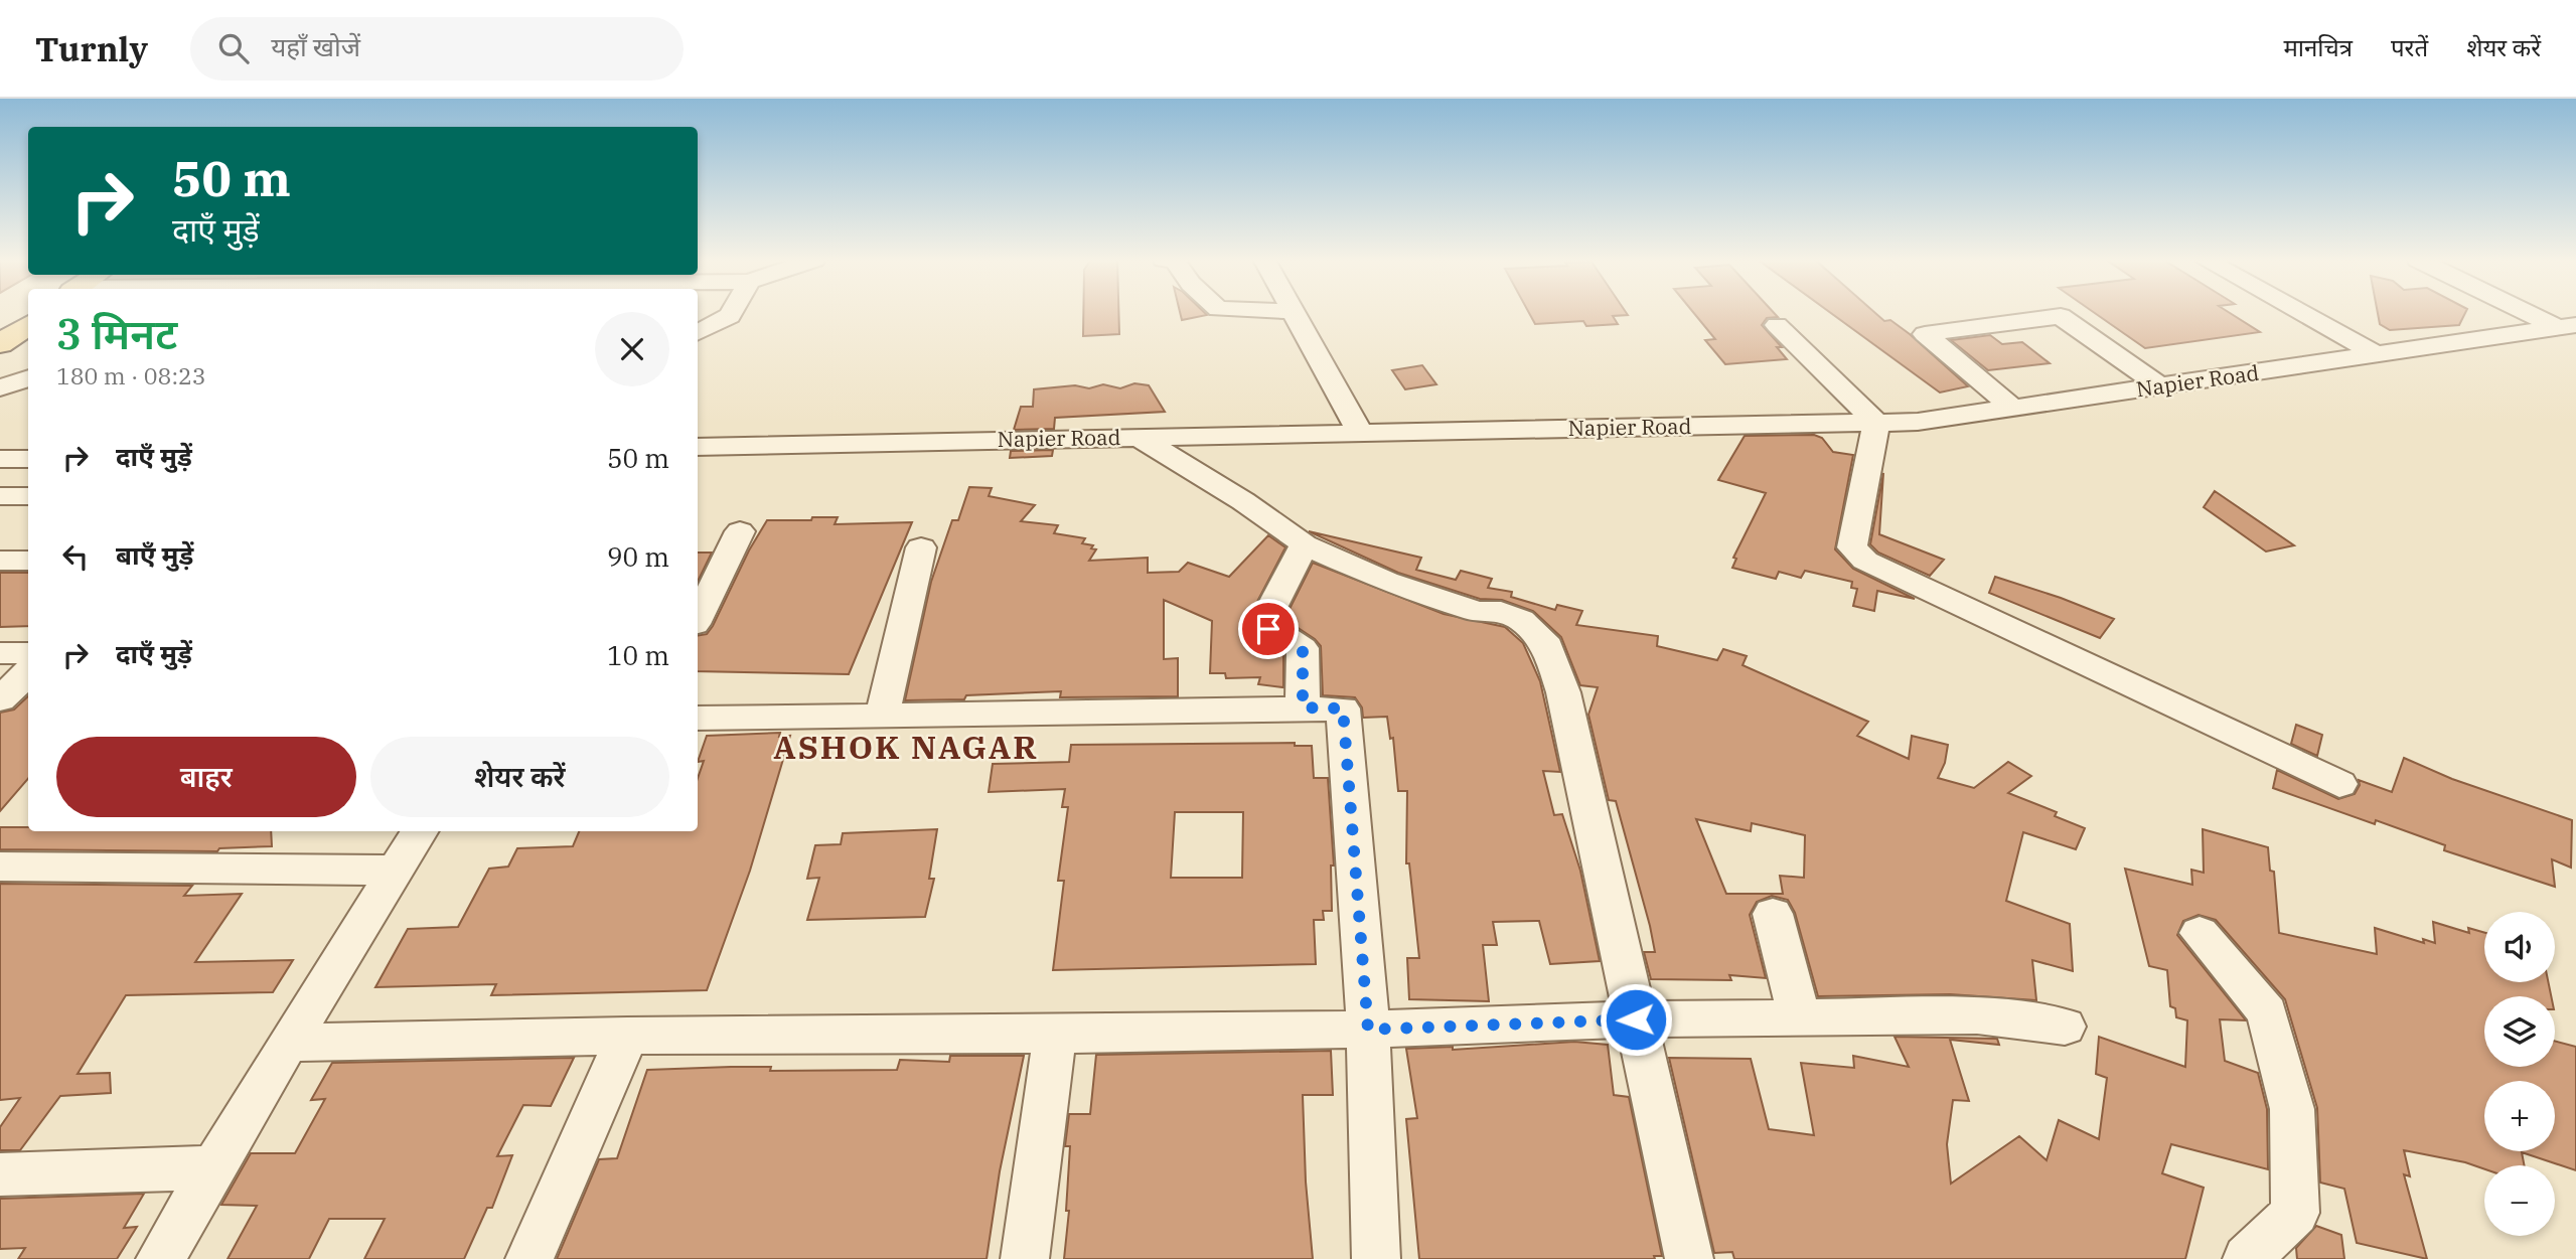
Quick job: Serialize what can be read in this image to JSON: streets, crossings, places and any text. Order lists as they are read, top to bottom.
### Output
{
  "streets": {
    "street": ["Napier Road"]
  },
  "districts": ["ASHOK NAGAR"],
  "page": {
    "header": "Turnly",
    "search": "यहाँ खोजें",
    "nav": ["मानचित्र", "परतें", "शेयर करें"],
    "turn": ["50 m", "दाएँ मुड़ें"],
    "heading": ["3 मिनट", "180 m · 08:23"],
    "list": [
      {
        "name": "दाएँ मुड़ें",
        "value": "50 m"
      },
      {
        "name": "बाएँ मुड़ें",
        "value": "90 m"
      },
      {
        "name": "दाएँ मुड़ें",
        "value": "10 m"
      }
    ],
    "buttons": ["बाहर", "शेयर करें"],
    "map_buttons": ["+", "−"]
  }
}
